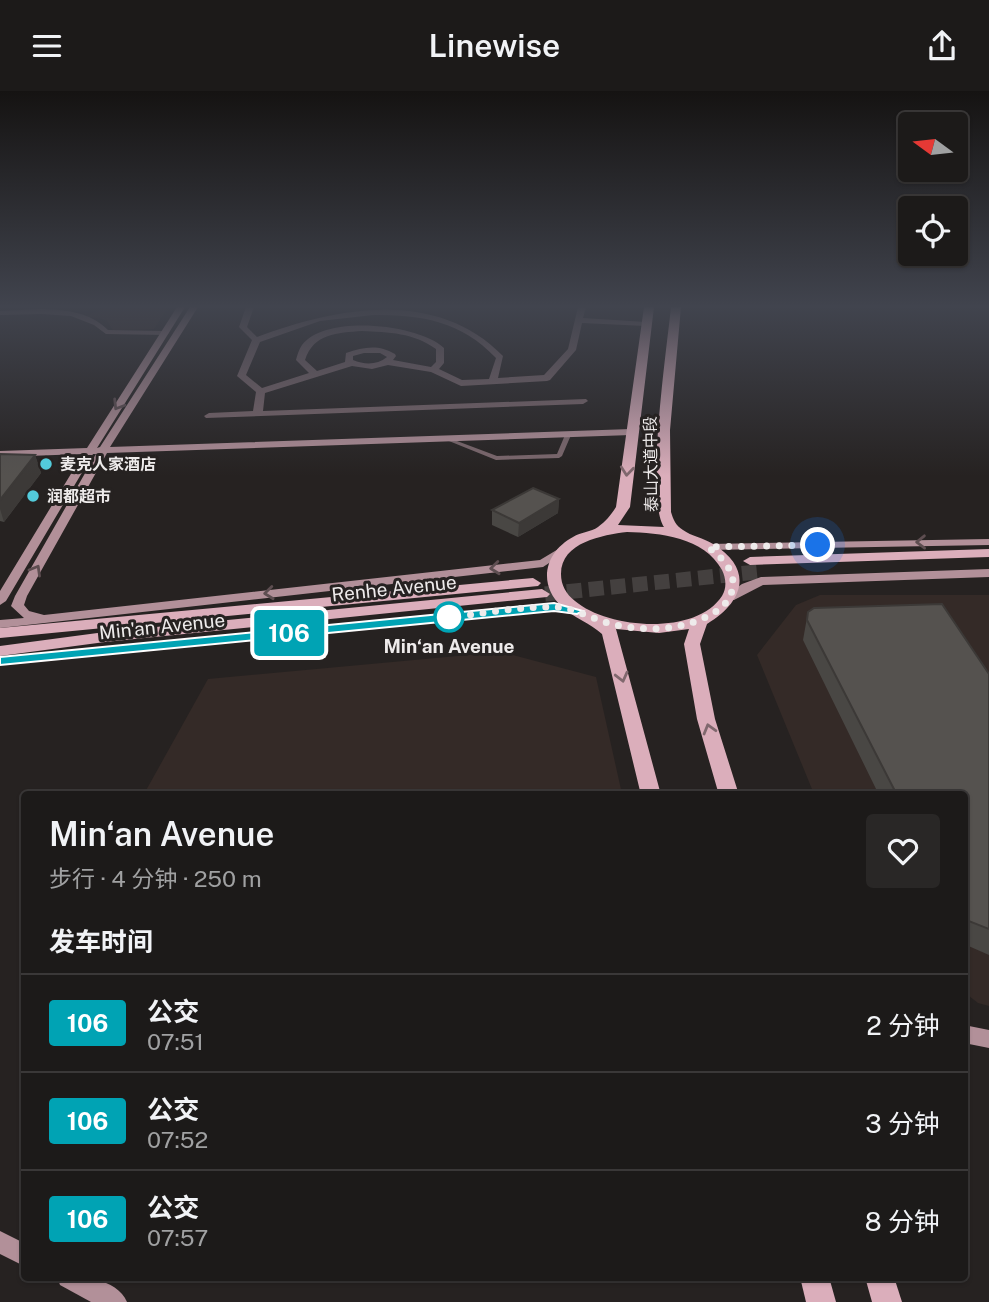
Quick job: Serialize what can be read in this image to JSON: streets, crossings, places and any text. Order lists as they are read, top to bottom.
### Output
{
  "streets": {
    "main road": ["泰山大道中段", "Renhe Avenue", "Min'an Avenue"]
  },
  "crossings": [
    ["泰山大道中段", "Min'an Avenue"],
    ["Renhe Avenue", "Min'an Avenue"]
  ],
  "places": ["麦克人家酒店", "润都超市", "Min‘an Avenue"],
  "lines": ["bus line 106"],
  "north": "left",
  "page": {
    "header": "Linewise",
    "on_map": "106",
    "heading": [
      ["Min‘an Avenue", "步行 · 4 分钟 · 250 m"],
      "发车时间"
    ],
    "list": [
      {
        "mark": "106",
        "name": "公交",
        "note": "07:51",
        "value": "2 分钟"
      },
      {
        "mark": "106",
        "name": "公交",
        "note": "07:52",
        "value": "3 分钟"
      },
      {
        "mark": "106",
        "name": "公交",
        "note": "07:57",
        "value": "8 分钟"
      }
    ]
  }
}
